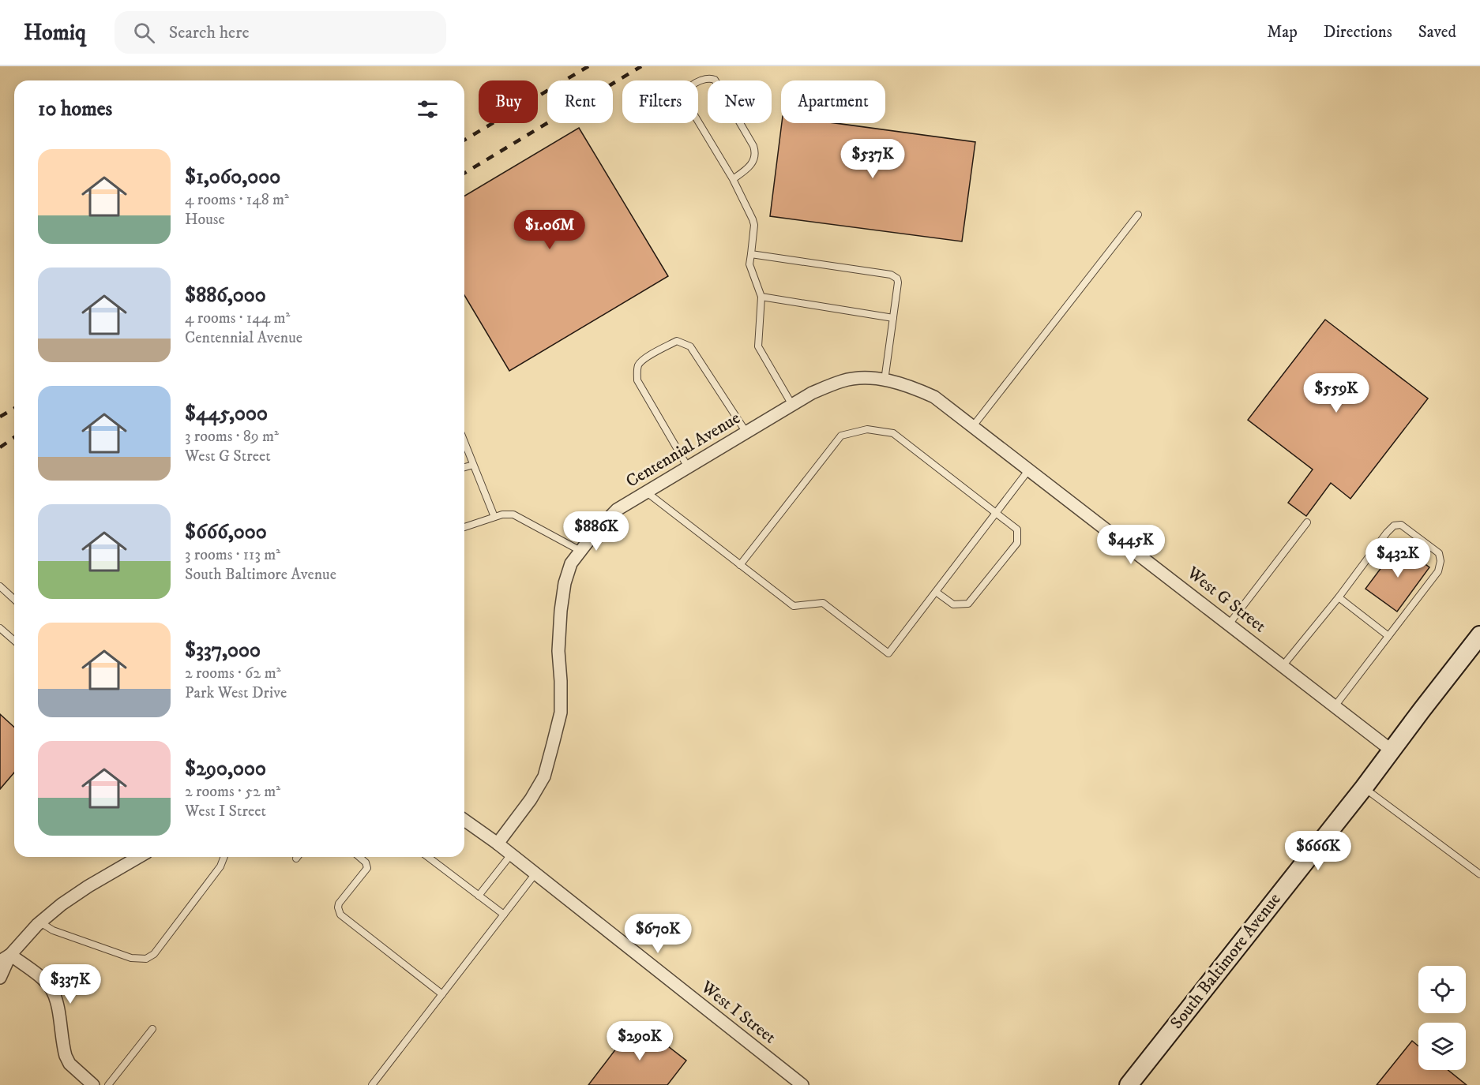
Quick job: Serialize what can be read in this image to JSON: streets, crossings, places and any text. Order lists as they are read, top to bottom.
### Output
{
  "streets": {
    "street": [
      "Centennial Avenue",
      "West G Street",
      "South Baltimore Avenue",
      "West I Street"
    ]
  },
  "crossings": [
    ["Centennial Avenue", "West G Street"],
    ["Centennial Avenue", "West I Street"],
    ["West G Street", "South Baltimore Avenue"]
  ],
  "page": {
    "header": "Homiq",
    "search": "Search here",
    "nav": ["Map", "Directions", "Saved"],
    "chip": [
      "Buy",
      "Rent",
      "Filters",
      "New",
      "Apartment"
    ],
    "heading": "10 homes",
    "list": [
      {
        "name": "$1,060,000",
        "note": "4 rooms · 148 m² · House"
      },
      {
        "name": "$886,000",
        "note": "4 rooms · 144 m² · Centennial Avenue"
      },
      {
        "name": "$445,000",
        "note": "3 rooms · 89 m² · West G Street"
      },
      {
        "name": "$666,000",
        "note": "3 rooms · 113 m² · South Baltimore Avenue"
      },
      {
        "name": "$337,000",
        "note": "2 rooms · 62 m² · Park West Drive"
      },
      {
        "name": "$290,000",
        "note": "2 rooms · 52 m² · West I Street"
      }
    ],
    "price": [
      "$537K",
      "$1.06M",
      "$559K",
      "$886K",
      "$445K",
      "$432K",
      "$666K",
      "$670K",
      "$337K",
      "$290K"
    ]
  }
}
